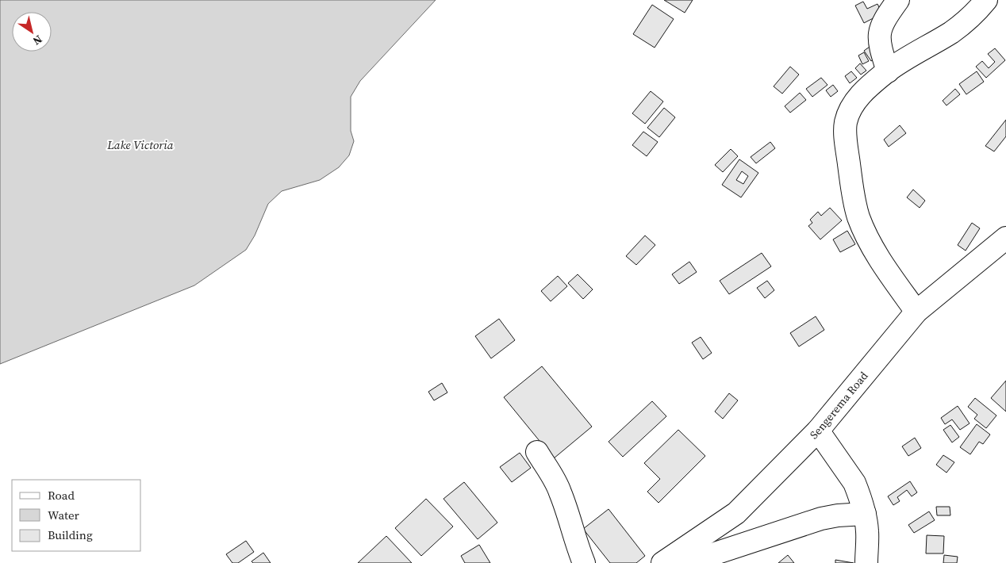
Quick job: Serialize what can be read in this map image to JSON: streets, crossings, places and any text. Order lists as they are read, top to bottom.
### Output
{
  "streets": {
    "street": ["Sengerema Road"]
  },
  "water": ["Lake Victoria"],
  "legend": ["Road", "Water", "Building"],
  "north": "bottom right"
}
